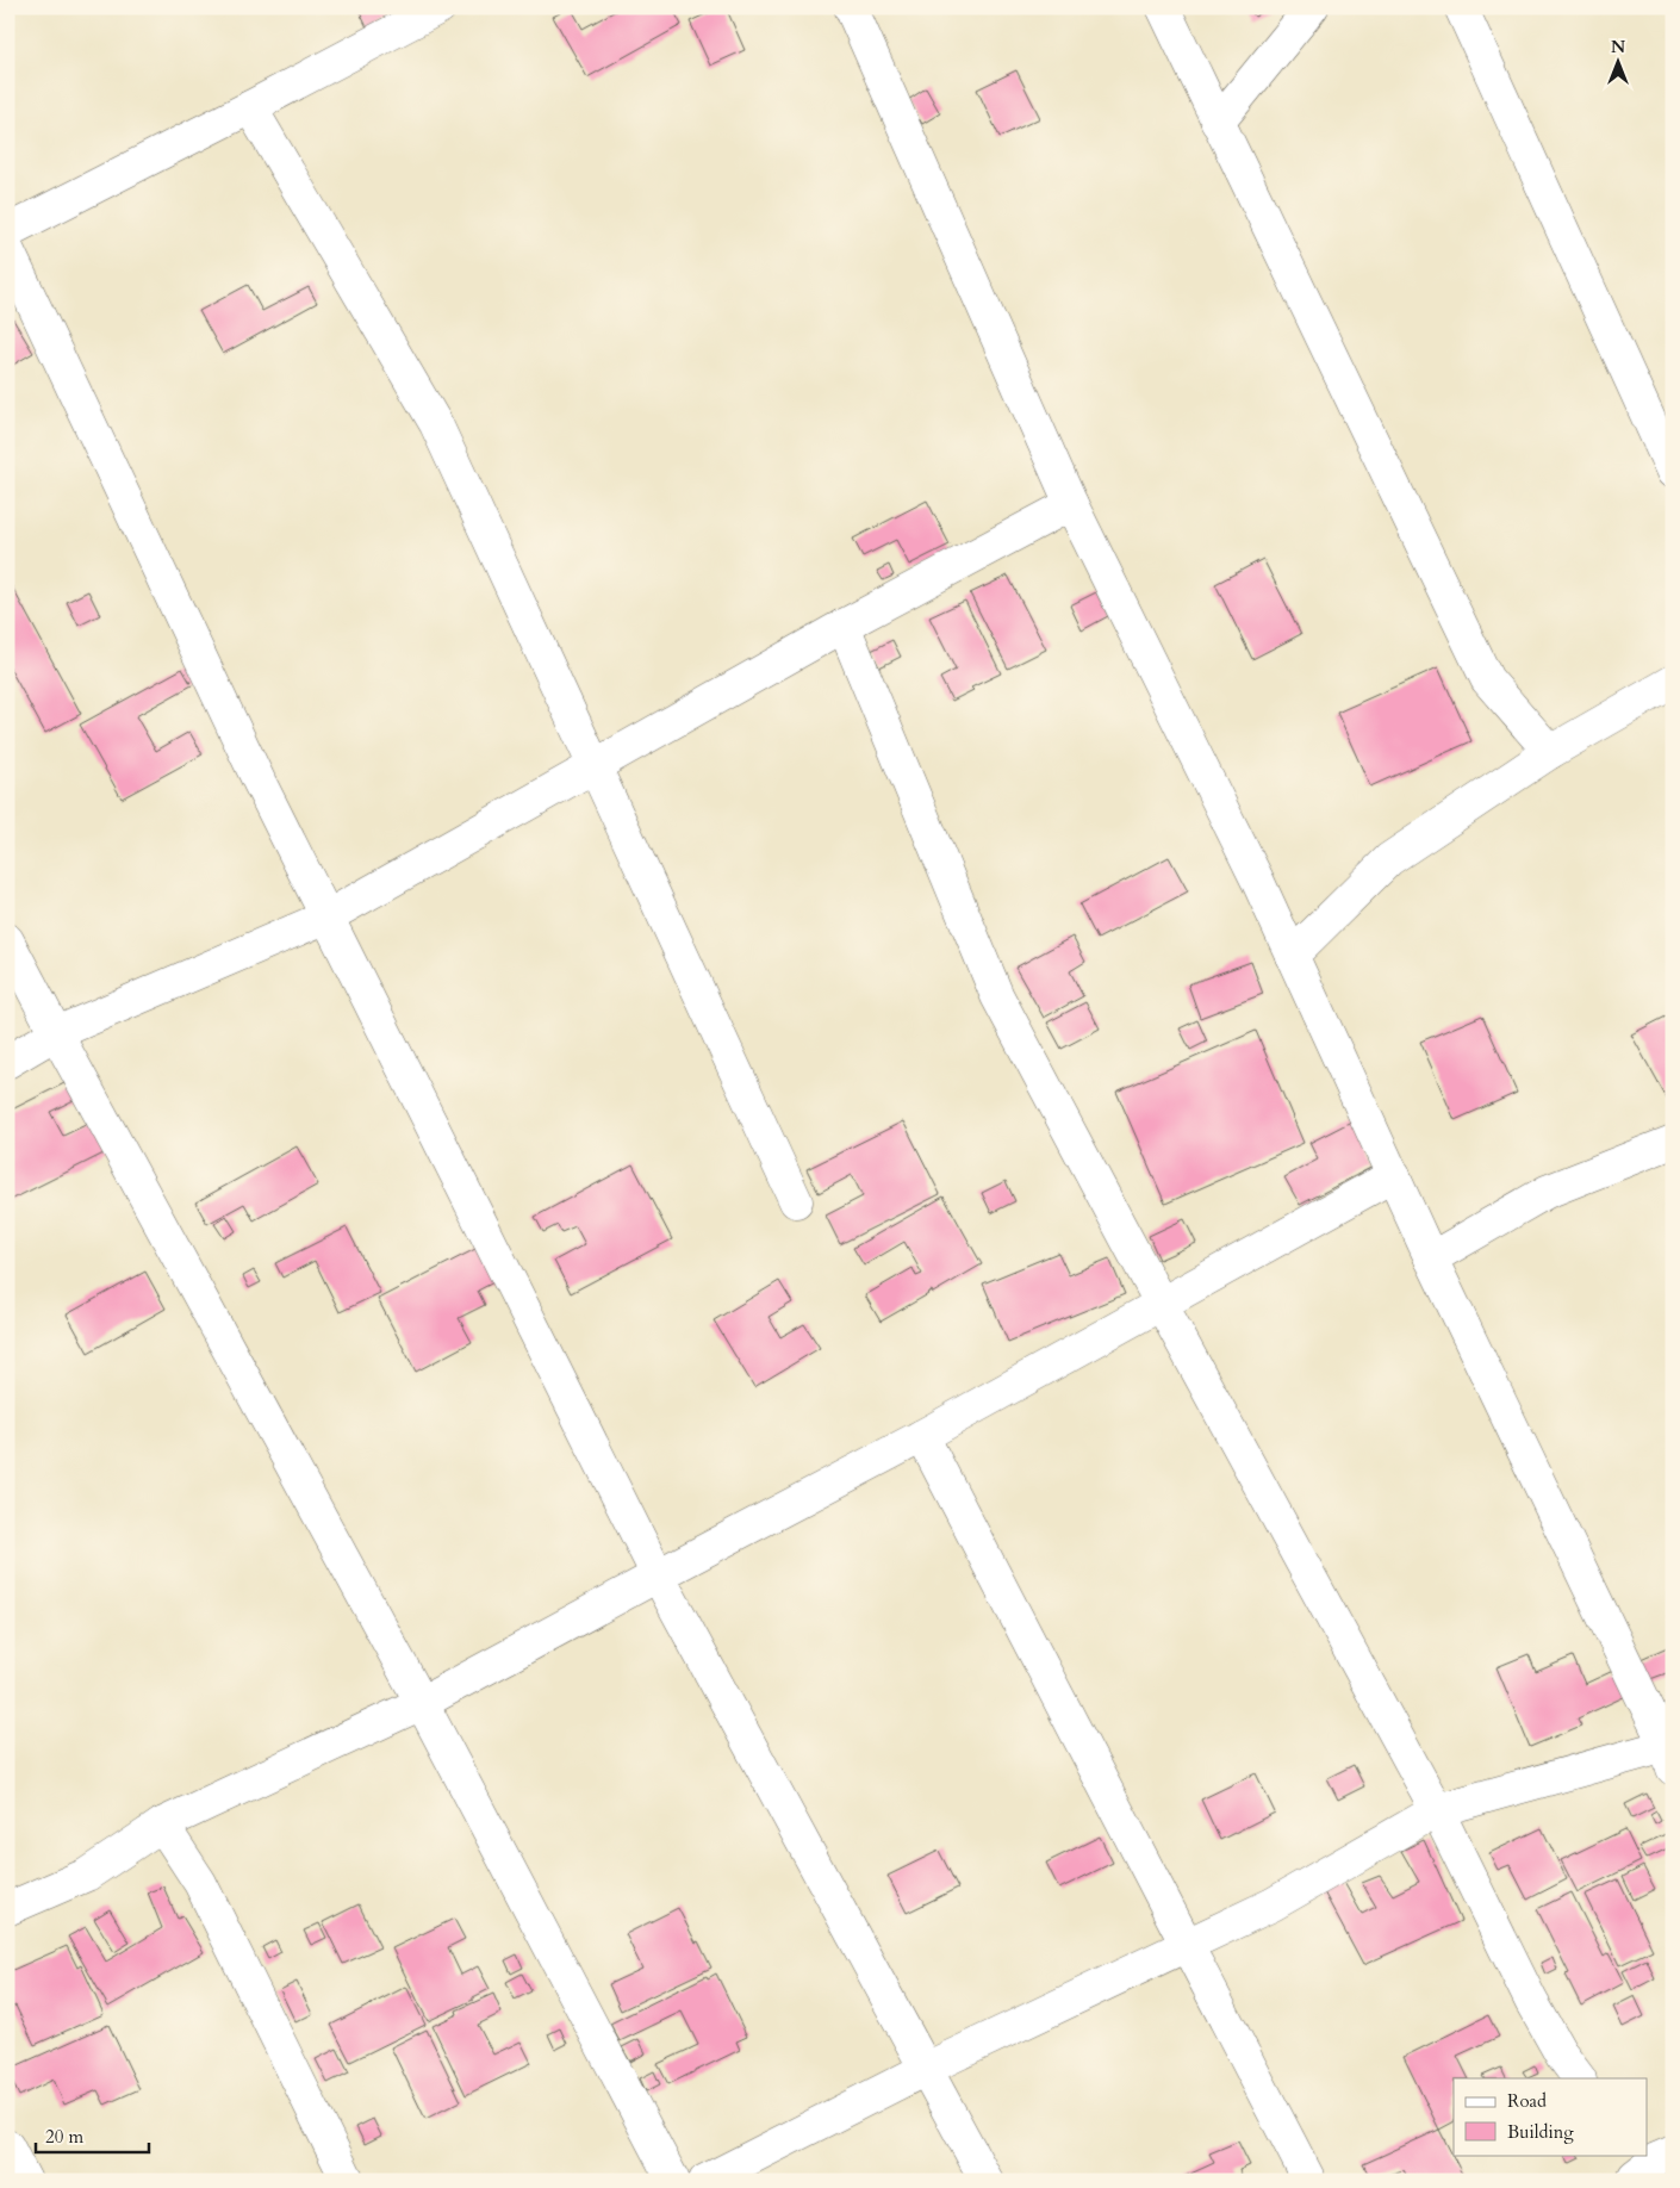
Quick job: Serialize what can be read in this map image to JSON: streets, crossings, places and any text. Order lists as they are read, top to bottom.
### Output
{
  "legend": ["Road", "Building"],
  "scale_bar": "20 m",
  "north": "top"
}
